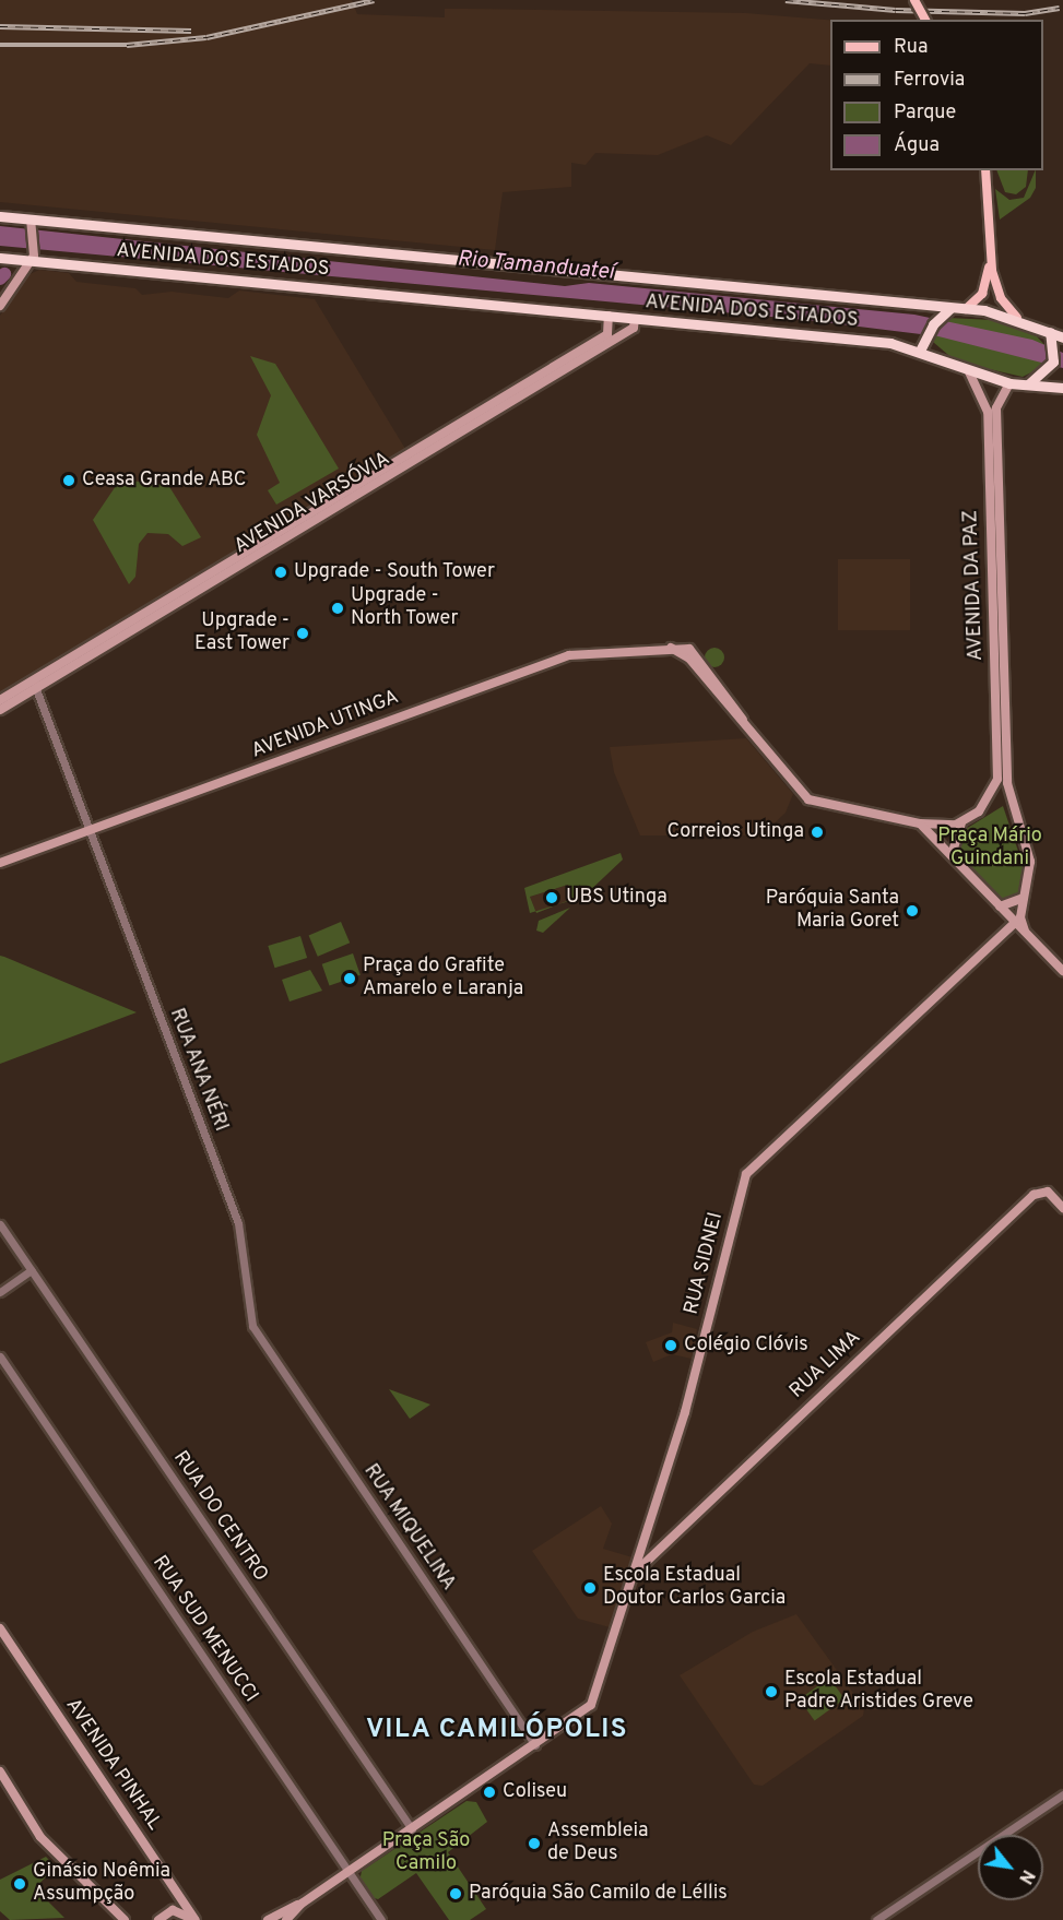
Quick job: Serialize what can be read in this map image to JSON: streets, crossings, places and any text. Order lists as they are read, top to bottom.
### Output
{
  "streets": {
    "highway": ["AVENIDA DOS ESTADOS"],
    "main road": [
      "AVENIDA VARSÓVIA",
      "AVENIDA DA PAZ",
      "AVENIDA UTINGA",
      "RUA SIDNEI",
      "RUA LIMA",
      "AVENIDA PINHAL"
    ],
    "street": [
      "RUA ANA NÉRI",
      "RUA DO CENTRO",
      "RUA MIQUELINA",
      "RUA SUD MENUCCI"
    ]
  },
  "crossings": [
    ["AVENIDA DOS ESTADOS", "AVENIDA VARSÓVIA"],
    ["AVENIDA DOS ESTADOS", "AVENIDA DA PAZ"],
    ["AVENIDA VARSÓVIA", "RUA ANA NÉRI"],
    ["AVENIDA UTINGA", "RUA ANA NÉRI"],
    ["RUA ANA NÉRI", "RUA MIQUELINA"],
    ["RUA SIDNEI", "RUA LIMA"],
    ["RUA SIDNEI", "RUA MIQUELINA"]
  ],
  "districts": ["VILA CAMILÓPOLIS"],
  "water": ["Rio Tamanduateí"],
  "parks": ["Praça Mário Guindani", "Praça São Camilo"],
  "places": [
    "Ceasa Grande ABC",
    "Upgrade - South Tower",
    "Upgrade - North Tower",
    "Upgrade - East Tower",
    "Correios Utinga",
    "UBS Utinga",
    "Paróquia Santa Maria Goret",
    "Praça do Grafite Amarelo e Laranja",
    "Colégio Clóvis",
    "Escola Estadual Doutor Carlos Garcia",
    "Escola Estadual Padre Aristides Greve",
    "Coliseu",
    "Assembleia de Deus",
    "Ginásio Noêmia Assumpção",
    "Paróquia São Camilo de Léllis"
  ],
  "legend": [
    "Rua",
    "Ferrovia",
    "Parque",
    "Água"
  ],
  "north": "bottom right"
}
